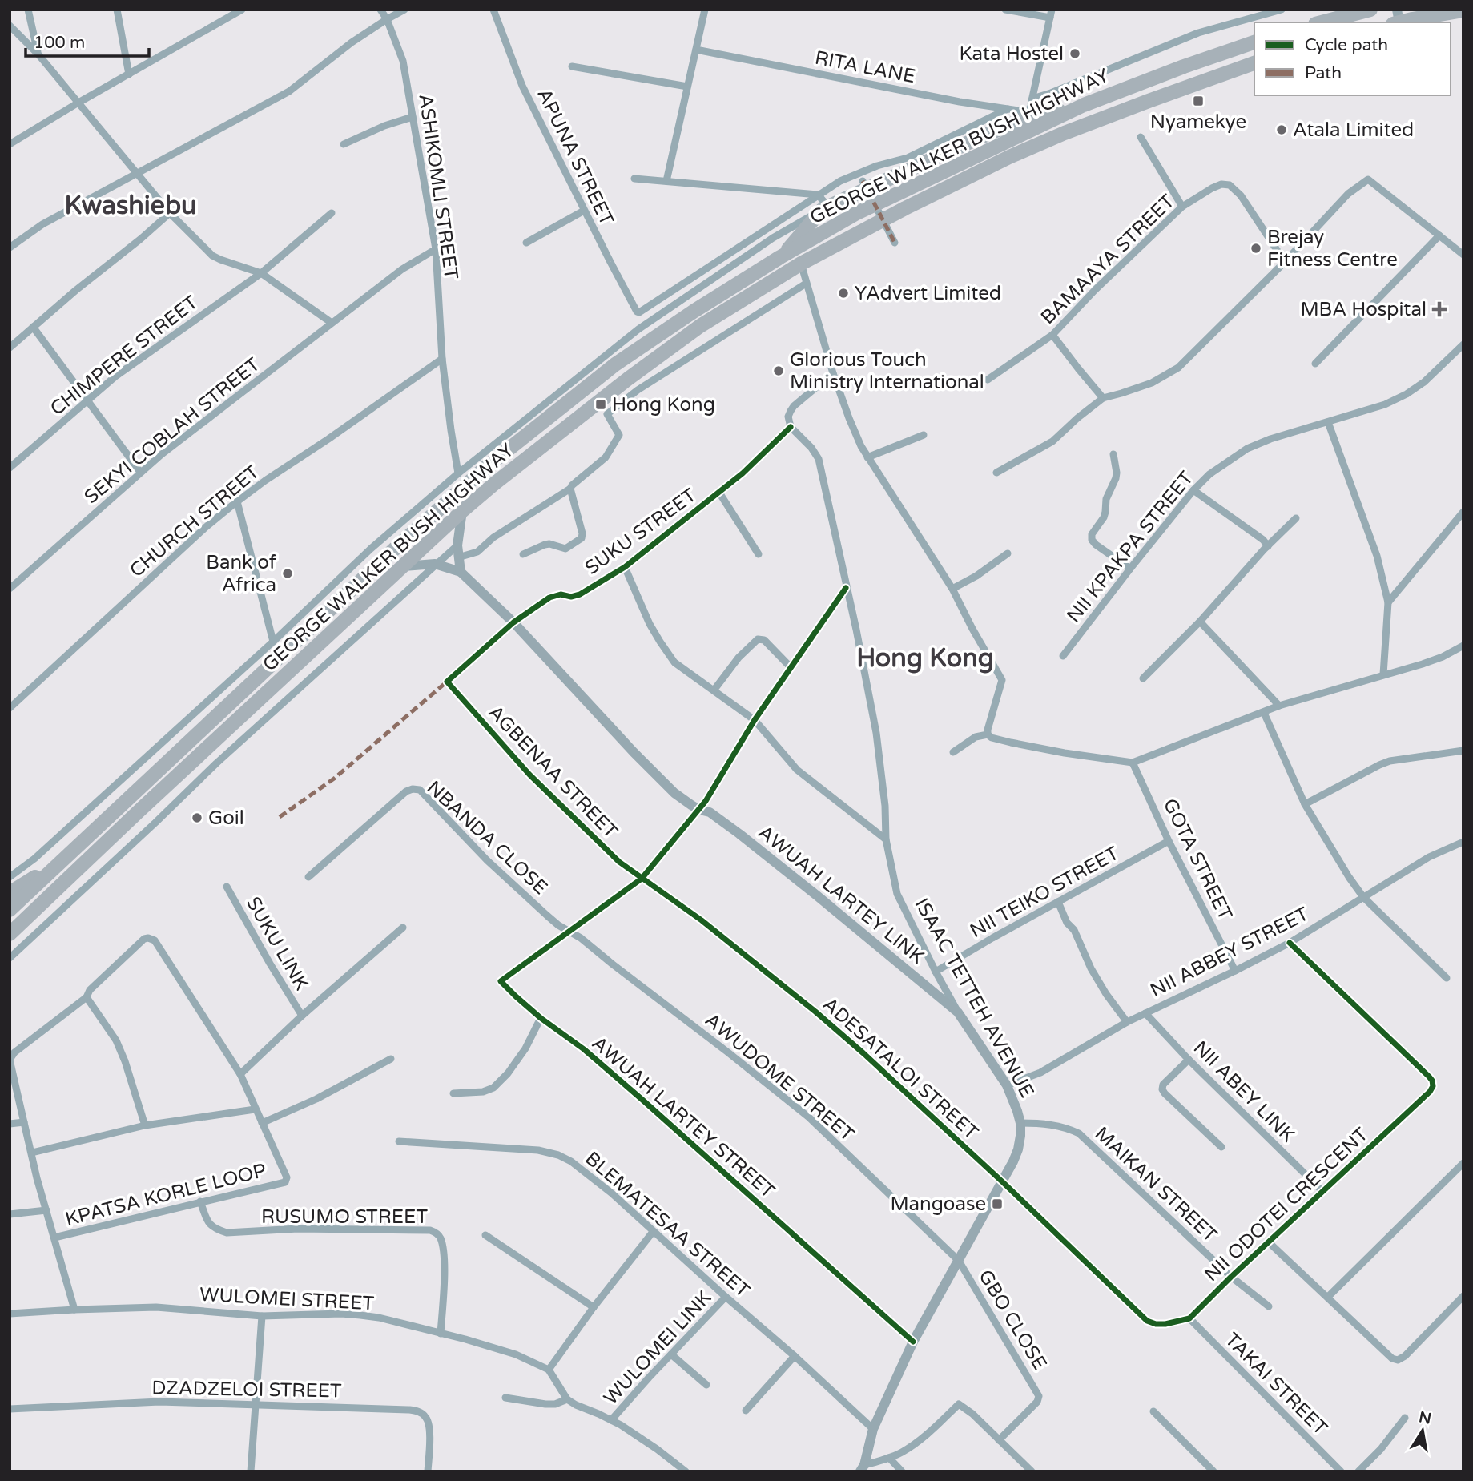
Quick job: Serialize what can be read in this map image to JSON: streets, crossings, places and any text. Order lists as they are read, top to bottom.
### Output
{
  "streets": {
    "highway": ["GEORGE WALKER BUSH HIGHWAY"],
    "street": [
      "RITA LANE",
      "APUNA STREET",
      "ASHIKOMLI STREET",
      "BAMAAYA STREET",
      "CHIMPERE STREET",
      "SEKYI COBLAH STREET",
      "CHURCH STREET",
      "SUKU STREET",
      "NII KPAKPA STREET",
      "AGBENAA STREET",
      "NBANDA CLOSE",
      "GOTA STREET",
      "NII TEIKO STREET",
      "AWUAH LARTEY LINK",
      "SUKU LINK",
      "NII ABBEY STREET",
      "ISAAC TETTEH AVENUE",
      "ADESATALOI STREET",
      "AWUDOME STREET",
      "NII ABEY LINK",
      "AWUAH LARTEY STREET",
      "MAIKAN STREET",
      "KPATSA KORLE LOOP",
      "NII ODOTEI CRESCENT",
      "RUSUMO STREET",
      "BLEMATESAA STREET",
      "WULOMEI STREET",
      "GBO CLOSE",
      "WULOMEI LINK",
      "TAKAI STREET",
      "DZADZELOI STREET"
    ]
  },
  "crossings": [
    ["ASHIKOMLI STREET", "SEKYI COBLAH STREET"],
    ["ASHIKOMLI STREET", "CHURCH STREET"],
    ["SUKU STREET", "AGBENAA STREET"],
    ["SUKU STREET", "AWUAH LARTEY LINK"],
    ["SUKU STREET", "ISAAC TETTEH AVENUE"],
    ["AGBENAA STREET", "ADESATALOI STREET"],
    ["AGBENAA STREET", "AWUAH LARTEY STREET"],
    ["NBANDA CLOSE", "AWUDOME STREET"],
    ["NBANDA CLOSE", "AWUAH LARTEY STREET"],
    ["GOTA STREET", "NII TEIKO STREET"],
    ["GOTA STREET", "NII ABBEY STREET"],
    ["NII TEIKO STREET", "ISAAC TETTEH AVENUE"],
    ["AWUAH LARTEY LINK", "ISAAC TETTEH AVENUE"],
    ["AWUAH LARTEY LINK", "AWUAH LARTEY STREET"],
    ["NII ABBEY STREET", "ISAAC TETTEH AVENUE"],
    ["NII ABBEY STREET", "NII ABEY LINK"],
    ["NII ABBEY STREET", "NII ODOTEI CRESCENT"],
    ["ISAAC TETTEH AVENUE", "ADESATALOI STREET"],
    ["ISAAC TETTEH AVENUE", "AWUDOME STREET"],
    ["ISAAC TETTEH AVENUE", "AWUAH LARTEY STREET"],
    ["ISAAC TETTEH AVENUE", "MAIKAN STREET"],
    ["ISAAC TETTEH AVENUE", "BLEMATESAA STREET"],
    ["ISAAC TETTEH AVENUE", "GBO CLOSE"],
    ["ADESATALOI STREET", "AWUAH LARTEY STREET"],
    ["AWUDOME STREET", "AWUAH LARTEY STREET"],
    ["AWUDOME STREET", "GBO CLOSE"],
    ["NII ABEY LINK", "NII ODOTEI CRESCENT"],
    ["MAIKAN STREET", "NII ODOTEI CRESCENT"],
    ["KPATSA KORLE LOOP", "RUSUMO STREET"],
    ["NII ODOTEI CRESCENT", "TAKAI STREET"],
    ["RUSUMO STREET", "WULOMEI STREET"],
    ["BLEMATESAA STREET", "WULOMEI LINK"]
  ],
  "districts": ["Kwashiebu", "Hong Kong"],
  "places": {
    "other": [
      "Kata Hostel",
      "Atala Limited",
      "Brejay Fitness Centre",
      "YAdvert Limited",
      "Glorious Touch Ministry International",
      "Bank of Africa",
      "Goil"
    ],
    "transit": ["Nyamekye", "Hong Kong", "Mangoase"],
    "health": ["MBA Hospital"]
  },
  "legend": ["Cycle path", "Path"],
  "scale_bar": "100 m",
  "north": "top"
}
